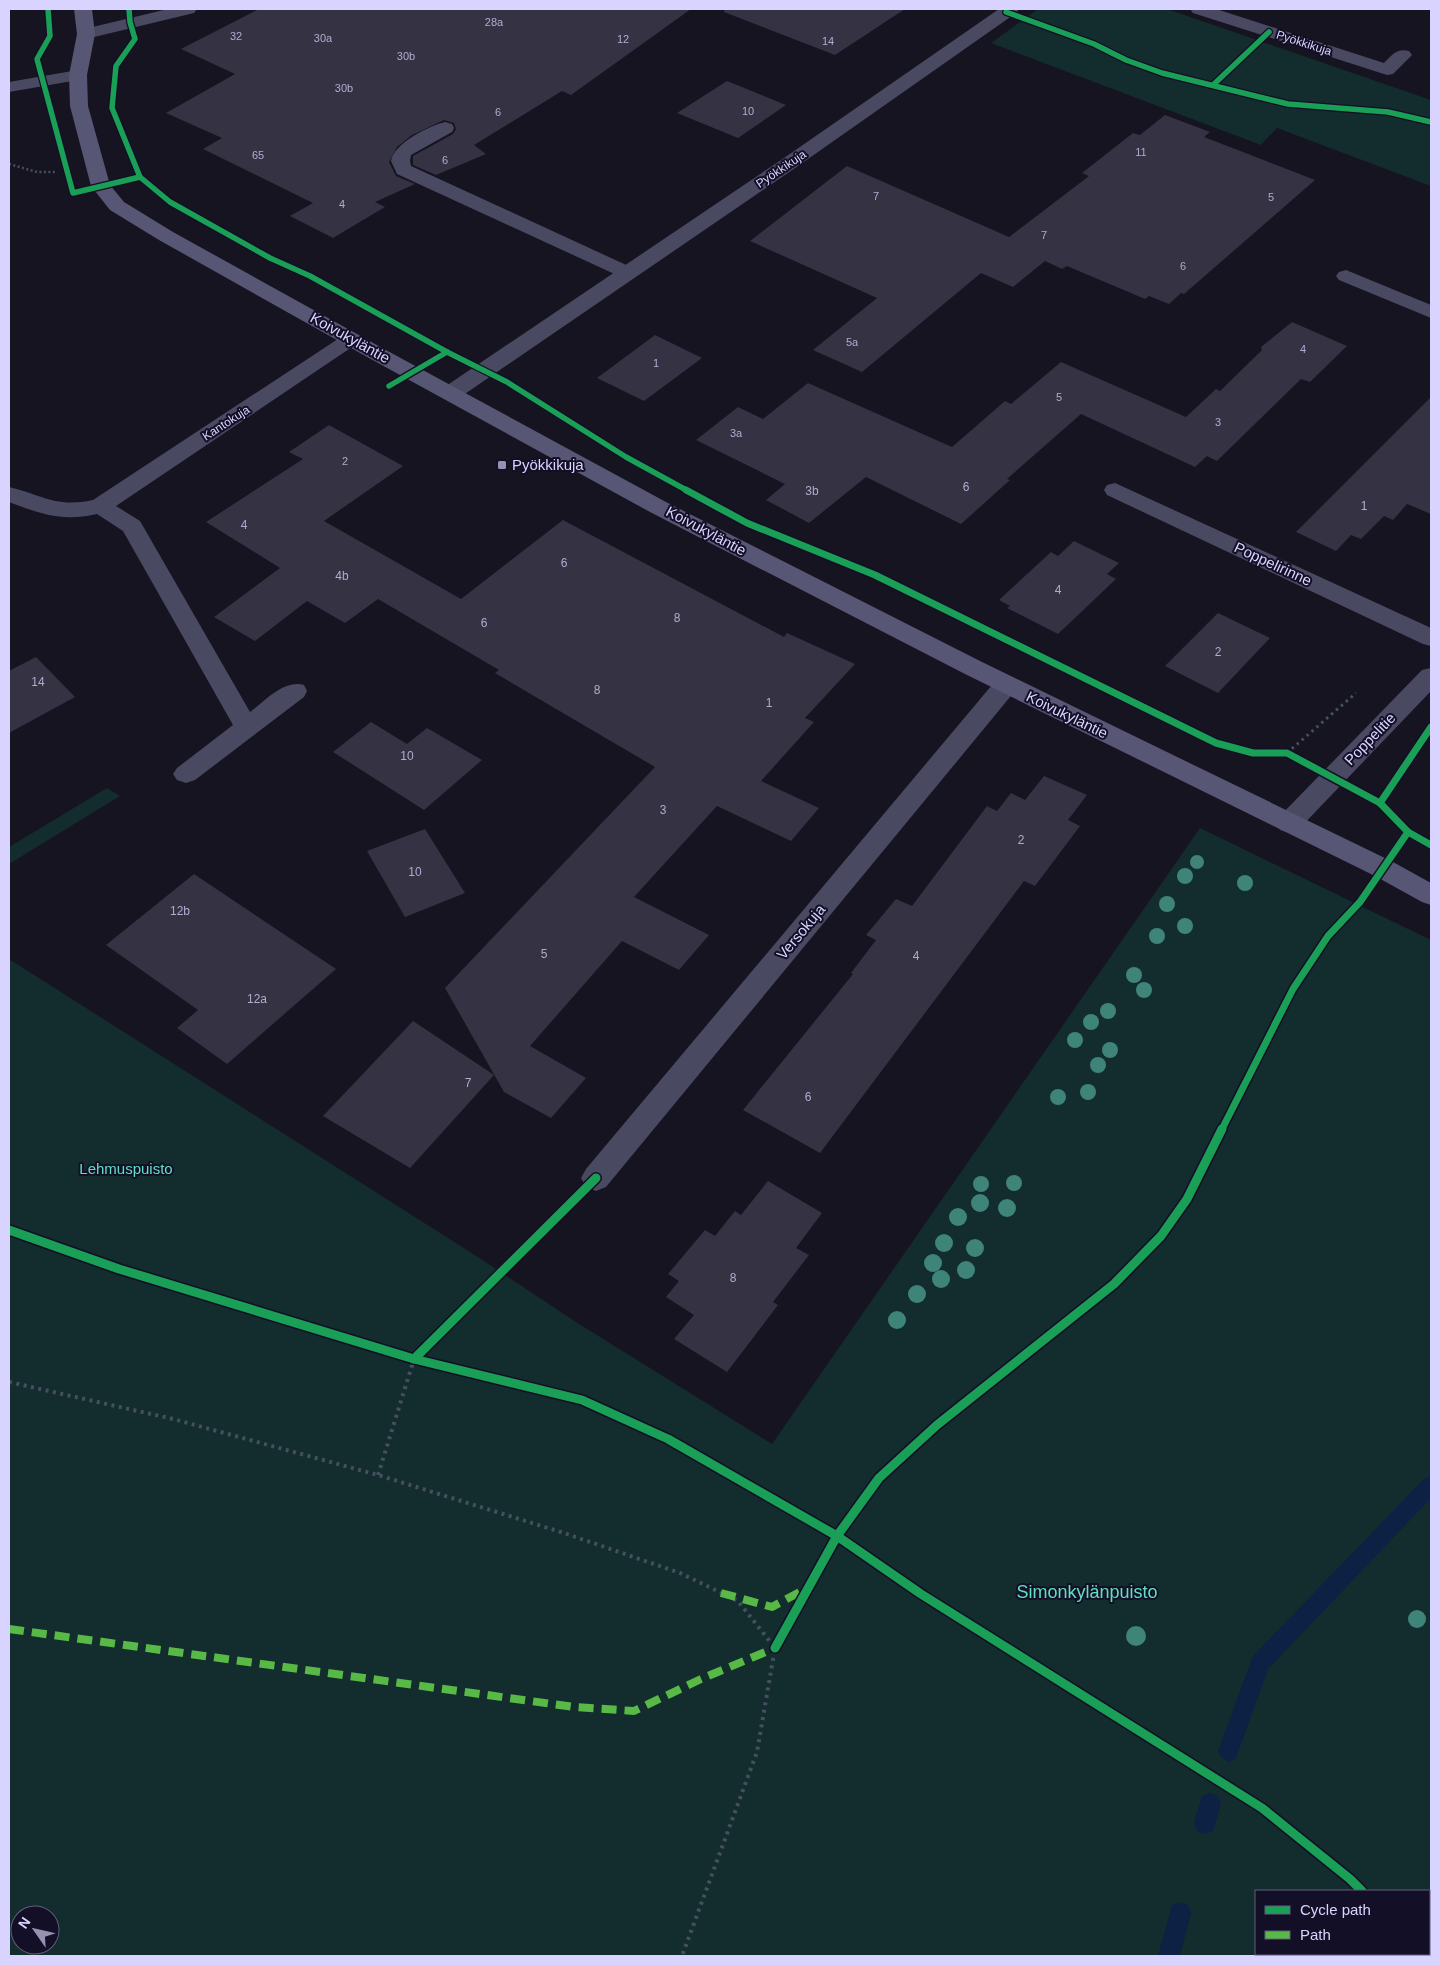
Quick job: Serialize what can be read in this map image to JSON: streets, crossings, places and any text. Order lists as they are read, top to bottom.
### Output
{
  "streets": {
    "main road": ["Koivukyläntie"],
    "street": [
      "Pyökkikuja",
      "Kantokuja",
      "Poppelirinne",
      "Poppelitie",
      "Versokuja"
    ]
  },
  "crossings": [
    ["Pyökkikuja", "Koivukyläntie"],
    ["Koivukyläntie", "Kantokuja"],
    ["Koivukyläntie", "Poppelitie"],
    ["Koivukyläntie", "Versokuja"]
  ],
  "parks": ["Lehmuspuisto", "Simonkylänpuisto"],
  "places": {
    "transit": ["Pyökkikuja"]
  },
  "house_numbers": [
    "28a",
    "32",
    "30a",
    "12",
    "14",
    "30b",
    "30b",
    "10",
    "6",
    "11",
    "65",
    "6",
    "7",
    "5",
    "4",
    "7",
    "6",
    "5a",
    "4",
    "1",
    "5",
    "3",
    "3a",
    "2",
    "6",
    "3b",
    "1",
    "4",
    "6",
    "4b",
    "4",
    "8",
    "6",
    "2",
    "14",
    "8",
    "1",
    "10",
    "3",
    "2",
    "10",
    "12b",
    "5",
    "4",
    "12a",
    "7",
    "6",
    "8"
  ],
  "legend": ["Cycle path", "Path"],
  "north": "top left"
}
